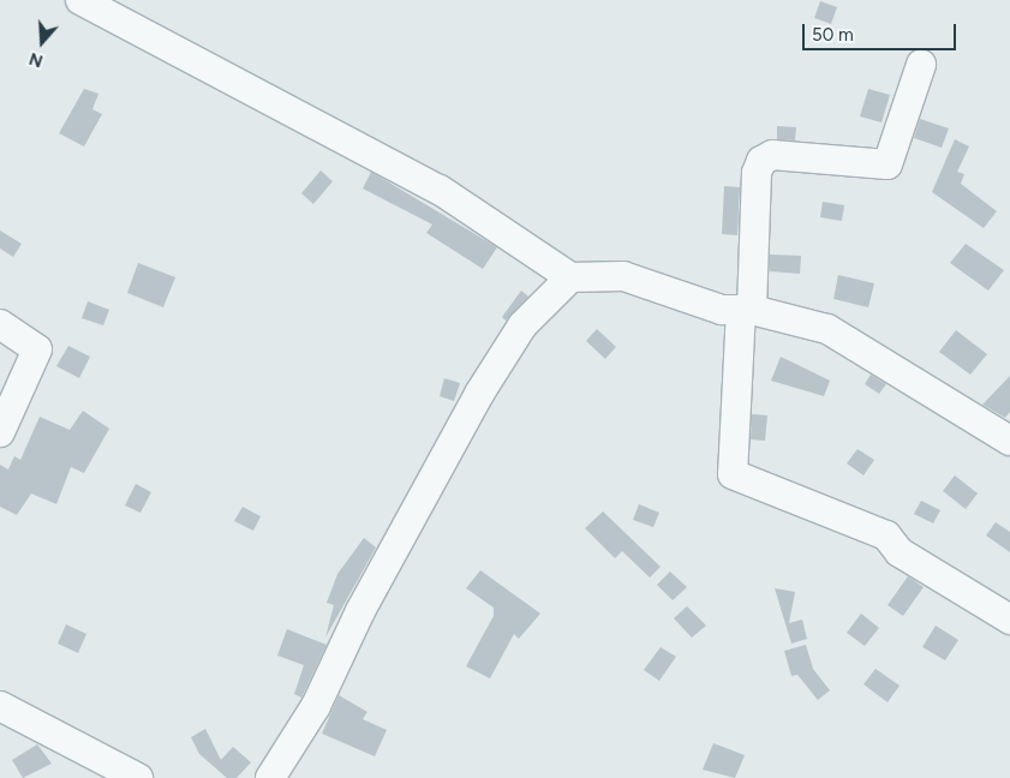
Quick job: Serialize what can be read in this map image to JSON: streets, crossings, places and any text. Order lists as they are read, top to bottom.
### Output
{
  "scale_bar": "50 m",
  "north": "bottom"
}
